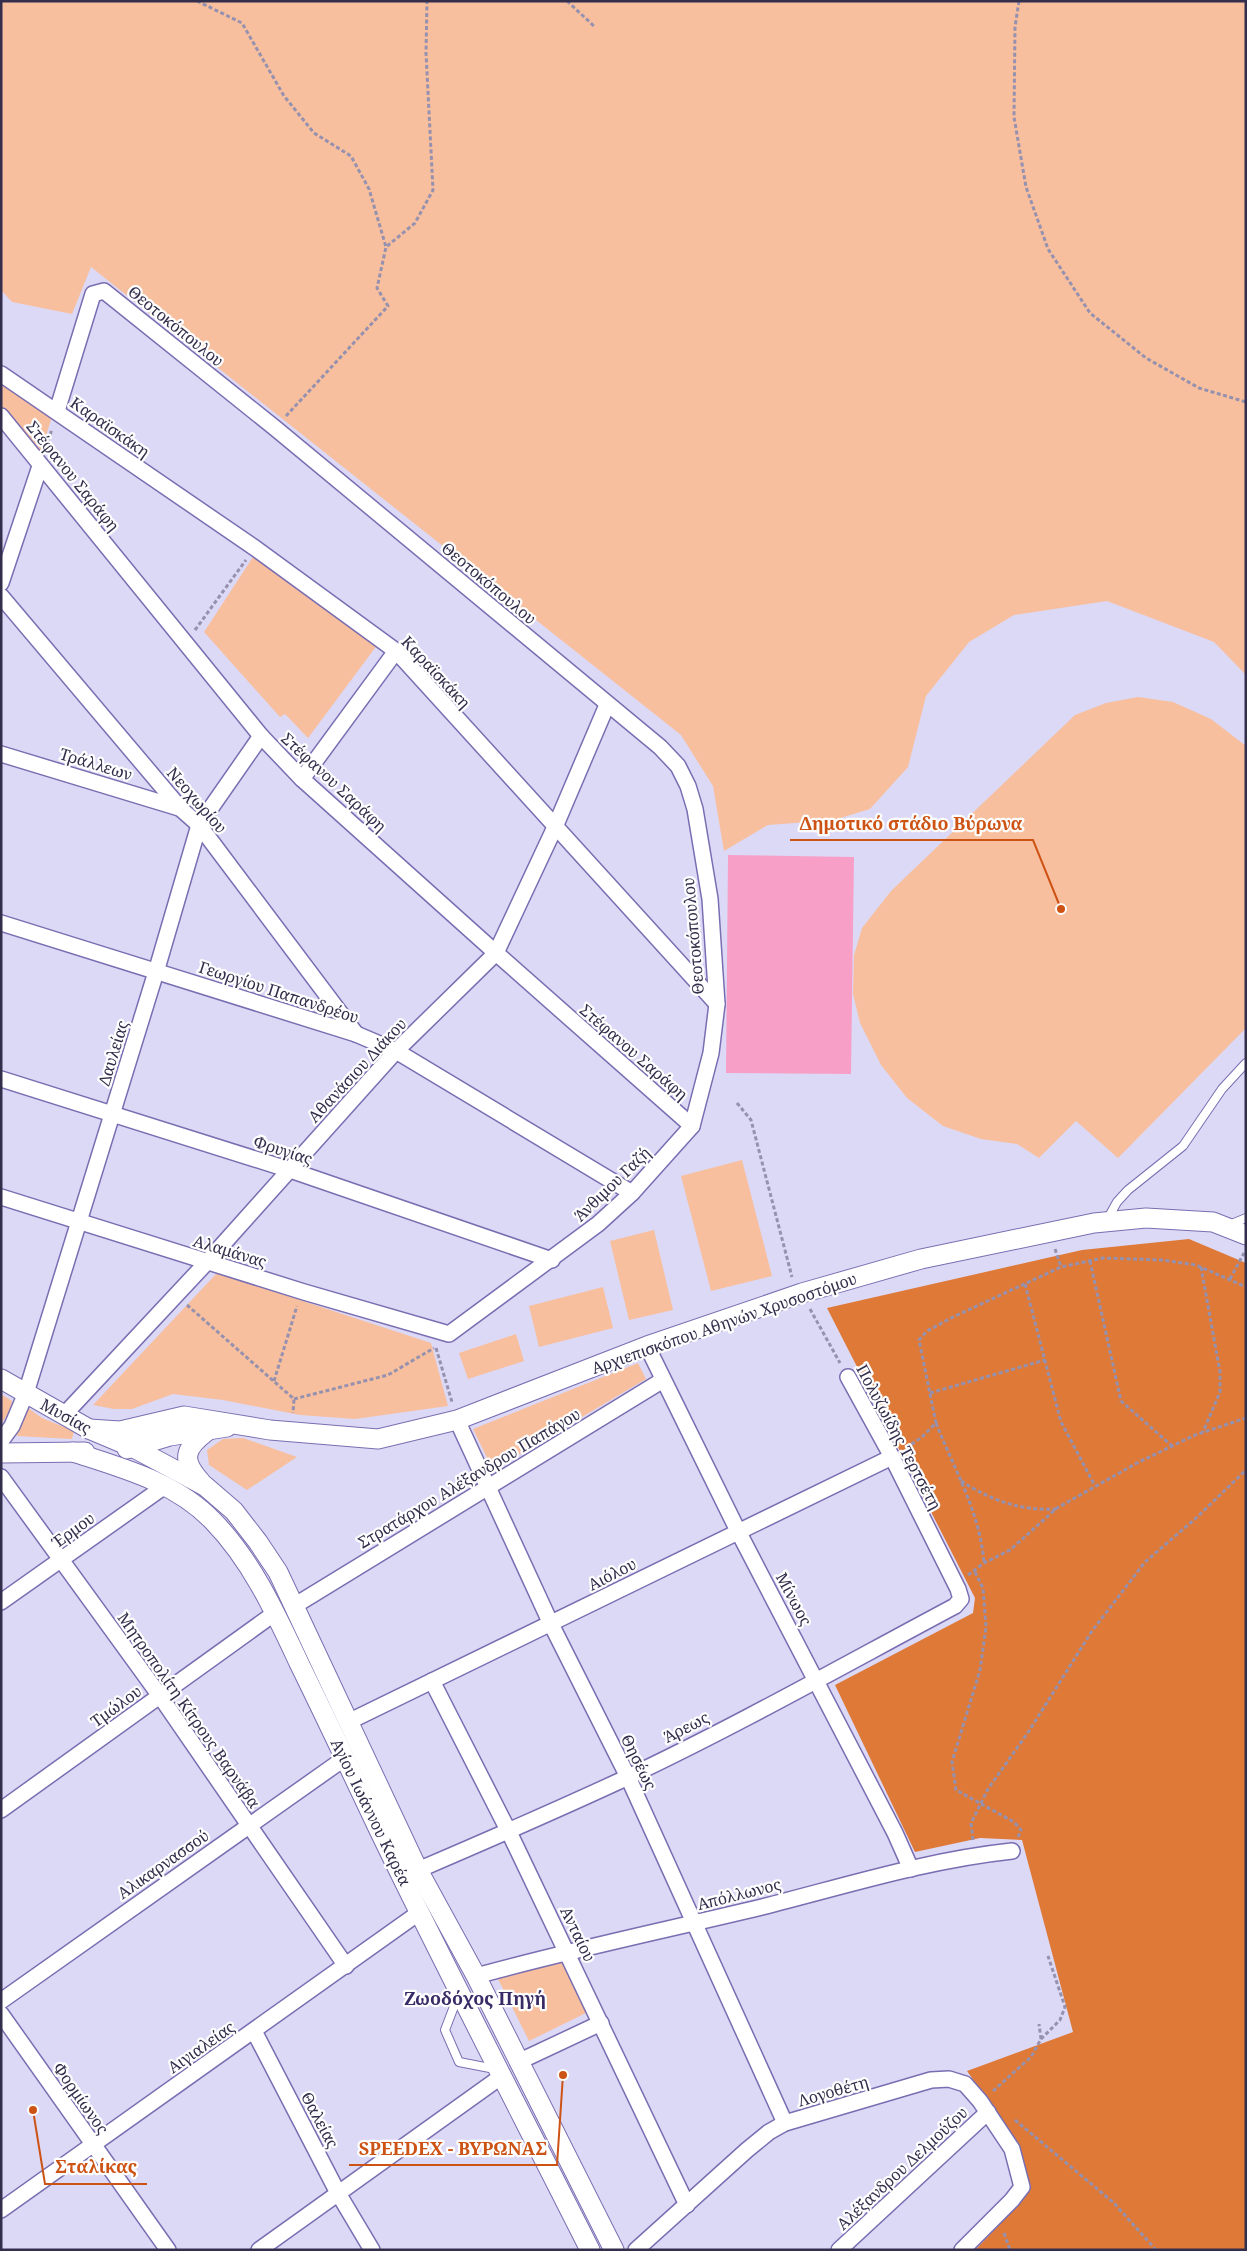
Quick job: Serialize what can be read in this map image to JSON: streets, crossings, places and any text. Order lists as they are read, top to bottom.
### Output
{
  "streets": {
    "street": [
      "Θεοτοκόπουλου",
      "Καραϊσκάκη",
      "Στέφανου Σαράφη",
      "Τράλλεων",
      "Νεοχωρίου",
      "Γεωργίου Παπανδρέου",
      "Δαυλείας",
      "Αθανάσιου Διάκου",
      "Φρυγίας",
      "Άνθιμου Γαζή",
      "Αλαμάνας",
      "Αρχιεπισκόπου Αθηνών Χρυσοστόμου",
      "Μυσίας",
      "Πολυζωίδης Τερτσέτη",
      "Στρατάρχου Αλέξανδρου Παπάγου",
      "Έρμου",
      "Αιόλου",
      "Μίνωος",
      "Τμώλου",
      "Μητροπολίτη Κίτρους Βαρνάβα",
      "Άρεως",
      "Θησέως",
      "Αγίου Ιωάννου Καρέα",
      "Αλικαρνασσού",
      "Απόλλωνος",
      "Ανταίου",
      "Αιγιαλείας",
      "Λογοθέτη",
      "Φορμίωνος",
      "Θαλείας",
      "Αλέξανδρου Δελμούζου"
    ]
  },
  "crossings": [
    ["Θεοτοκόπουλου", "Καραϊσκάκη"],
    ["Θεοτοκόπουλου", "Αθανάσιου Διάκου"],
    ["Θεοτοκόπουλου", "Άνθιμου Γαζή"],
    ["Καραϊσκάκη", "Αθανάσιου Διάκου"],
    ["Καραϊσκάκη", "Άνθιμου Γαζή"],
    ["Στέφανου Σαράφη", "Δαυλείας"],
    ["Στέφανου Σαράφη", "Αθανάσιου Διάκου"],
    ["Στέφανου Σαράφη", "Άνθιμου Γαζή"],
    ["Τράλλεων", "Νεοχωρίου"],
    ["Νεοχωρίου", "Γεωργίου Παπανδρέου"],
    ["Νεοχωρίου", "Δαυλείας"],
    ["Γεωργίου Παπανδρέου", "Δαυλείας"],
    ["Γεωργίου Παπανδρέου", "Αθανάσιου Διάκου"],
    ["Γεωργίου Παπανδρέου", "Άνθιμου Γαζή"],
    ["Δαυλείας", "Φρυγίας"],
    ["Δαυλείας", "Αλαμάνας"],
    ["Δαυλείας", "Μυσίας"],
    ["Αθανάσιου Διάκου", "Φρυγίας"],
    ["Αθανάσιου Διάκου", "Αλαμάνας"],
    ["Αθανάσιου Διάκου", "Μυσίας"],
    ["Φρυγίας", "Άνθιμου Γαζή"],
    ["Άνθιμου Γαζή", "Αλαμάνας"],
    ["Αρχιεπισκόπου Αθηνών Χρυσοστόμου", "Μυσίας"],
    ["Αρχιεπισκόπου Αθηνών Χρυσοστόμου", "Πολυζωίδης Τερτσέτη"],
    ["Αρχιεπισκόπου Αθηνών Χρυσοστόμου", "Μίνωος"],
    ["Αρχιεπισκόπου Αθηνών Χρυσοστόμου", "Θησέως"],
    ["Αρχιεπισκόπου Αθηνών Χρυσοστόμου", "Αγίου Ιωάννου Καρέα"],
    ["Μυσίας", "Αγίου Ιωάννου Καρέα"],
    ["Πολυζωίδης Τερτσέτη", "Αιόλου"],
    ["Πολυζωίδης Τερτσέτη", "Άρεως"],
    ["Στρατάρχου Αλέξανδρου Παπάγου", "Μίνωος"],
    ["Στρατάρχου Αλέξανδρου Παπάγου", "Θησέως"],
    ["Στρατάρχου Αλέξανδρου Παπάγου", "Αγίου Ιωάννου Καρέα"],
    ["Έρμου", "Μητροπολίτη Κίτρους Βαρνάβα"],
    ["Έρμου", "Αγίου Ιωάννου Καρέα"],
    ["Αιόλου", "Μίνωος"],
    ["Αιόλου", "Θησέως"],
    ["Αιόλου", "Αγίου Ιωάννου Καρέα"],
    ["Αιόλου", "Ανταίου"],
    ["Μίνωος", "Άρεως"],
    ["Μίνωος", "Απόλλωνος"],
    ["Τμώλου", "Μητροπολίτη Κίτρους Βαρνάβα"],
    ["Τμώλου", "Αγίου Ιωάννου Καρέα"],
    ["Μητροπολίτη Κίτρους Βαρνάβα", "Αλικαρνασσού"],
    ["Μητροπολίτη Κίτρους Βαρνάβα", "Αιγιαλείας"],
    ["Άρεως", "Θησέως"],
    ["Άρεως", "Αγίου Ιωάννου Καρέα"],
    ["Άρεως", "Ανταίου"],
    ["Θησέως", "Απόλλωνος"],
    ["Θησέως", "Λογοθέτη"],
    ["Αγίου Ιωάννου Καρέα", "Αλικαρνασσού"],
    ["Αγίου Ιωάννου Καρέα", "Απόλλωνος"],
    ["Αγίου Ιωάννου Καρέα", "Αιγιαλείας"],
    ["Απόλλωνος", "Ανταίου"],
    ["Ανταίου", "Λογοθέτη"],
    ["Αιγιαλείας", "Φορμίωνος"],
    ["Αιγιαλείας", "Θαλείας"],
    ["Λογοθέτη", "Αλέξανδρου Δελμούζου"]
  ],
  "districts": ["Ζωοδόχος Πηγή"],
  "places": ["Δημοτικό στάδιο Βύρωνα", "SPEEDEX - ΒΥΡΩΝΑΣ", "Σταλίκας"]
}
